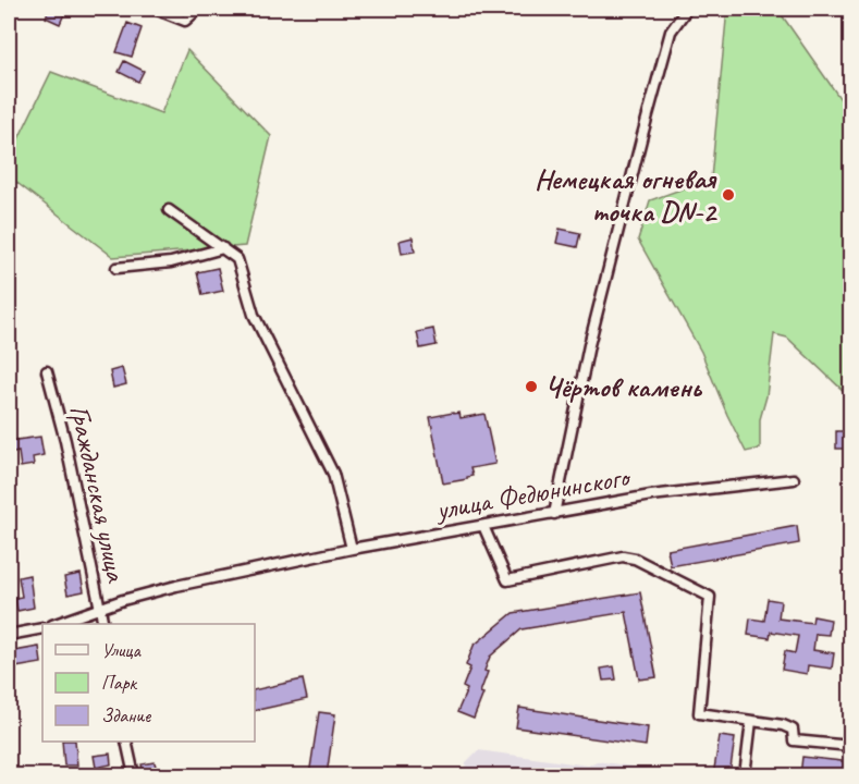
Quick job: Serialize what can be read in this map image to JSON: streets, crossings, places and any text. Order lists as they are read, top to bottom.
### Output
{
  "streets": {
    "street": ["Гражданская улица", "улица Федюнинского"]
  },
  "crossings": [
    ["Гражданская улица", "улица Федюнинского"]
  ],
  "places": ["Немецкая огневая точка DN-2", "Чёртов камень"],
  "legend": ["Улица", "Парк", "Здание"]
}
